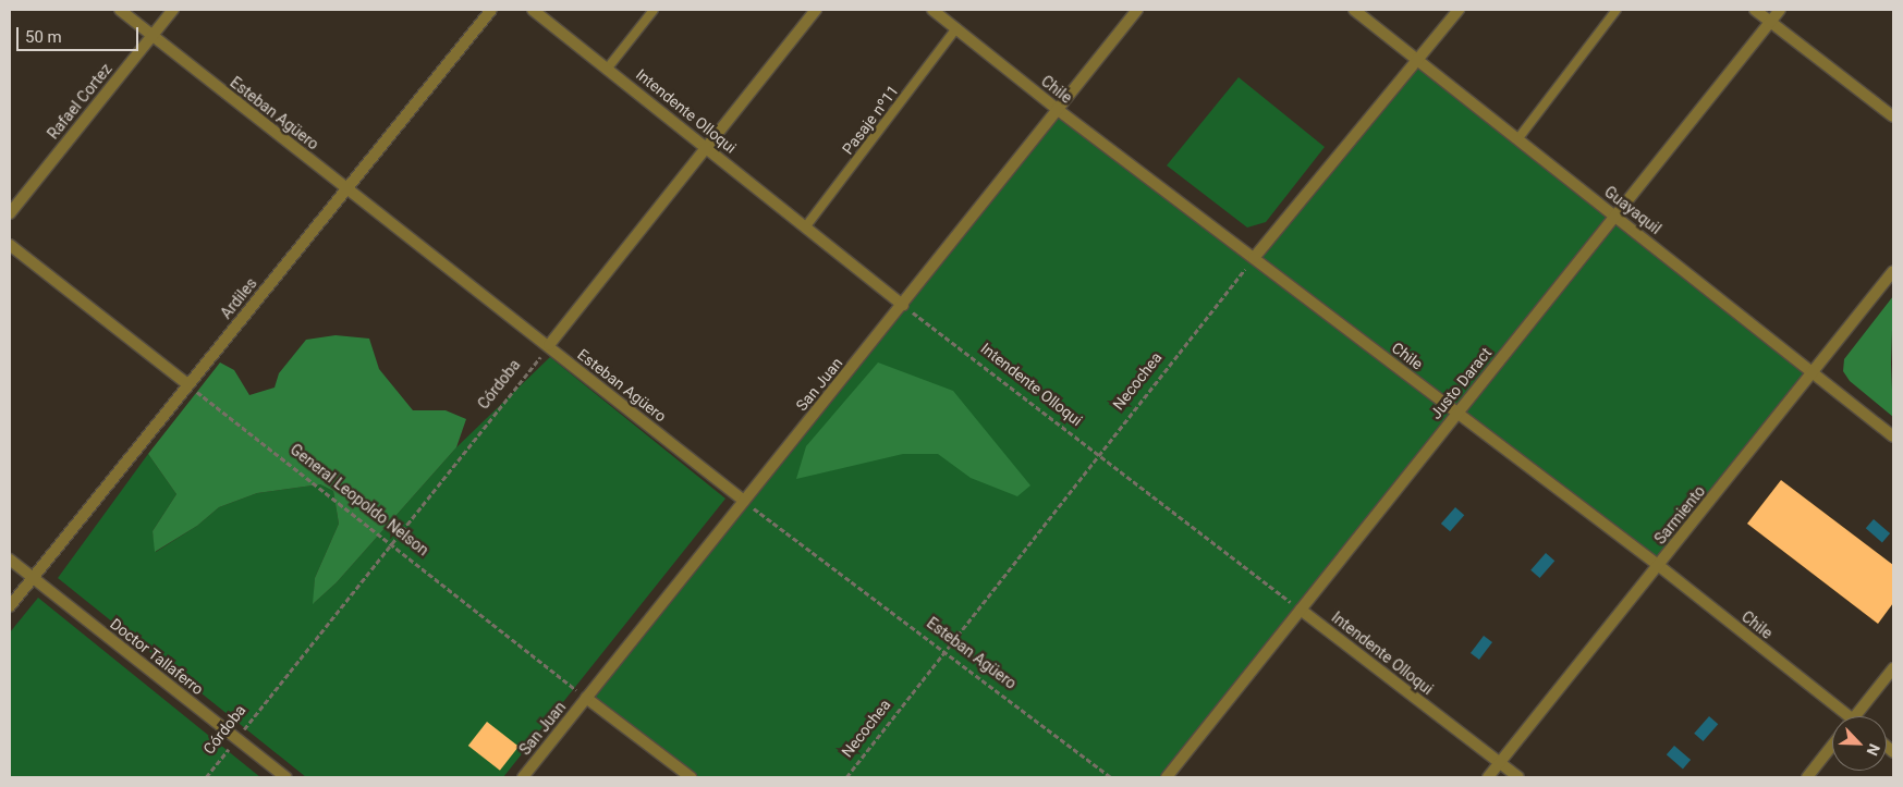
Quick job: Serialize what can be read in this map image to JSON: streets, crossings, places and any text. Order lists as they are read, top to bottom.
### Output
{
  "streets": {
    "street": [
      "Chile",
      "Rafael Cortez",
      "Intendente Olloqui",
      "Esteban Agüero",
      "Guayaquil",
      "Ardiles",
      "Justo Daract",
      "San Juan",
      "Sarmiento",
      "Doctor Tallaferro"
    ],
    "lane": ["Pasaje nº11"],
    "path": ["Necochea", "Córdoba", "General Leopoldo Nelson"]
  },
  "crossings": [
    ["Chile", "Pasaje nº11"],
    ["Chile", "Necochea"],
    ["Chile", "Justo Daract"],
    ["Chile", "San Juan"],
    ["Chile", "Sarmiento"],
    ["Rafael Cortez", "Esteban Agüero"],
    ["Intendente Olloqui", "Pasaje nº11"],
    ["Intendente Olloqui", "Necochea"],
    ["Intendente Olloqui", "Justo Daract"],
    ["Intendente Olloqui", "San Juan"],
    ["Intendente Olloqui", "Sarmiento"],
    ["Esteban Agüero", "Ardiles"],
    ["Esteban Agüero", "Necochea"],
    ["Esteban Agüero", "Córdoba"],
    ["Esteban Agüero", "San Juan"],
    ["Guayaquil", "Justo Daract"],
    ["Guayaquil", "Sarmiento"],
    ["Ardiles", "General Leopoldo Nelson"],
    ["Ardiles", "Doctor Tallaferro"],
    ["Córdoba", "General Leopoldo Nelson"],
    ["Córdoba", "Doctor Tallaferro"],
    ["San Juan", "General Leopoldo Nelson"]
  ],
  "scale_bar": "50 m",
  "north": "bottom right"
}
